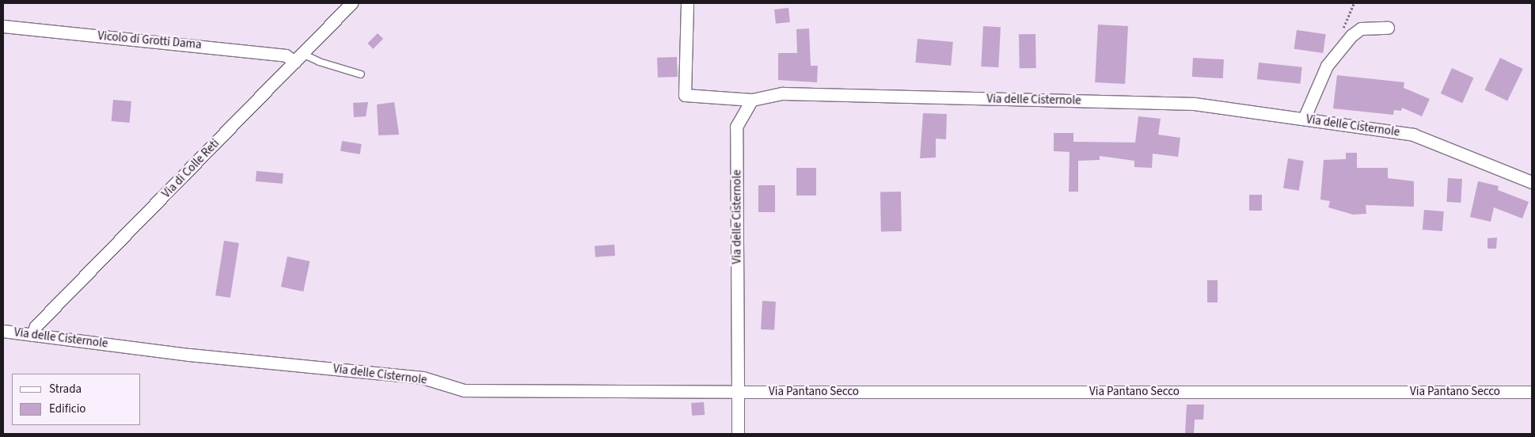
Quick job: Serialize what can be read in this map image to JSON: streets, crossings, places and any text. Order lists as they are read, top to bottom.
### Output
{
  "streets": {
    "street": [
      "Vicolo di Grotti Dama",
      "Via delle Cisternole",
      "Via di Colle Reti",
      "Via Pantano Secco"
    ]
  },
  "crossings": [
    ["Vicolo di Grotti Dama", "Via di Colle Reti"],
    ["Via delle Cisternole", "Via di Colle Reti"],
    ["Via delle Cisternole", "Via Pantano Secco"]
  ],
  "legend": ["Strada", "Edificio"]
}
